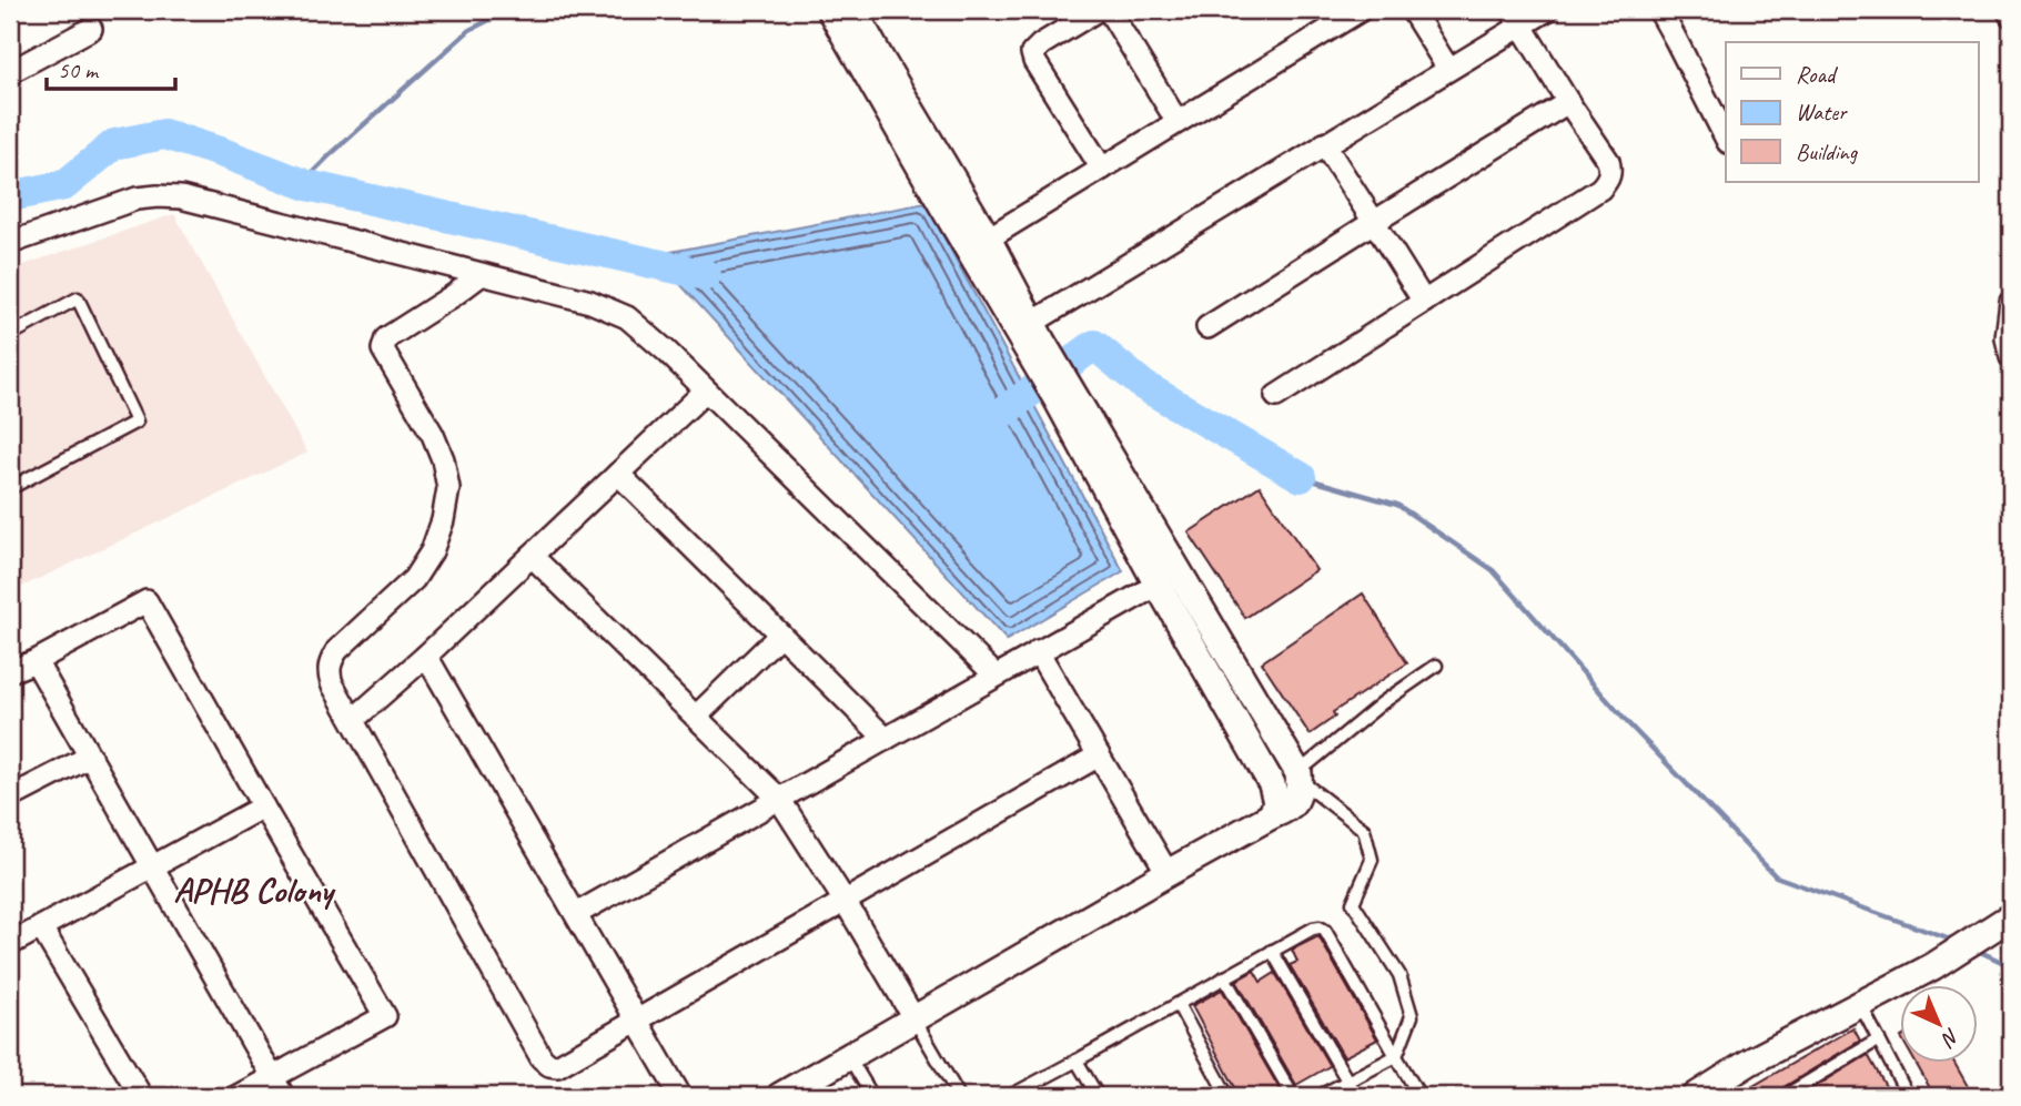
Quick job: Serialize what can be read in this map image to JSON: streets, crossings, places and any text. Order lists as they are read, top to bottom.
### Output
{
  "districts": ["APHB Colony"],
  "legend": ["Road", "Water", "Building"],
  "scale_bar": "50 m",
  "north": "bottom right"
}
